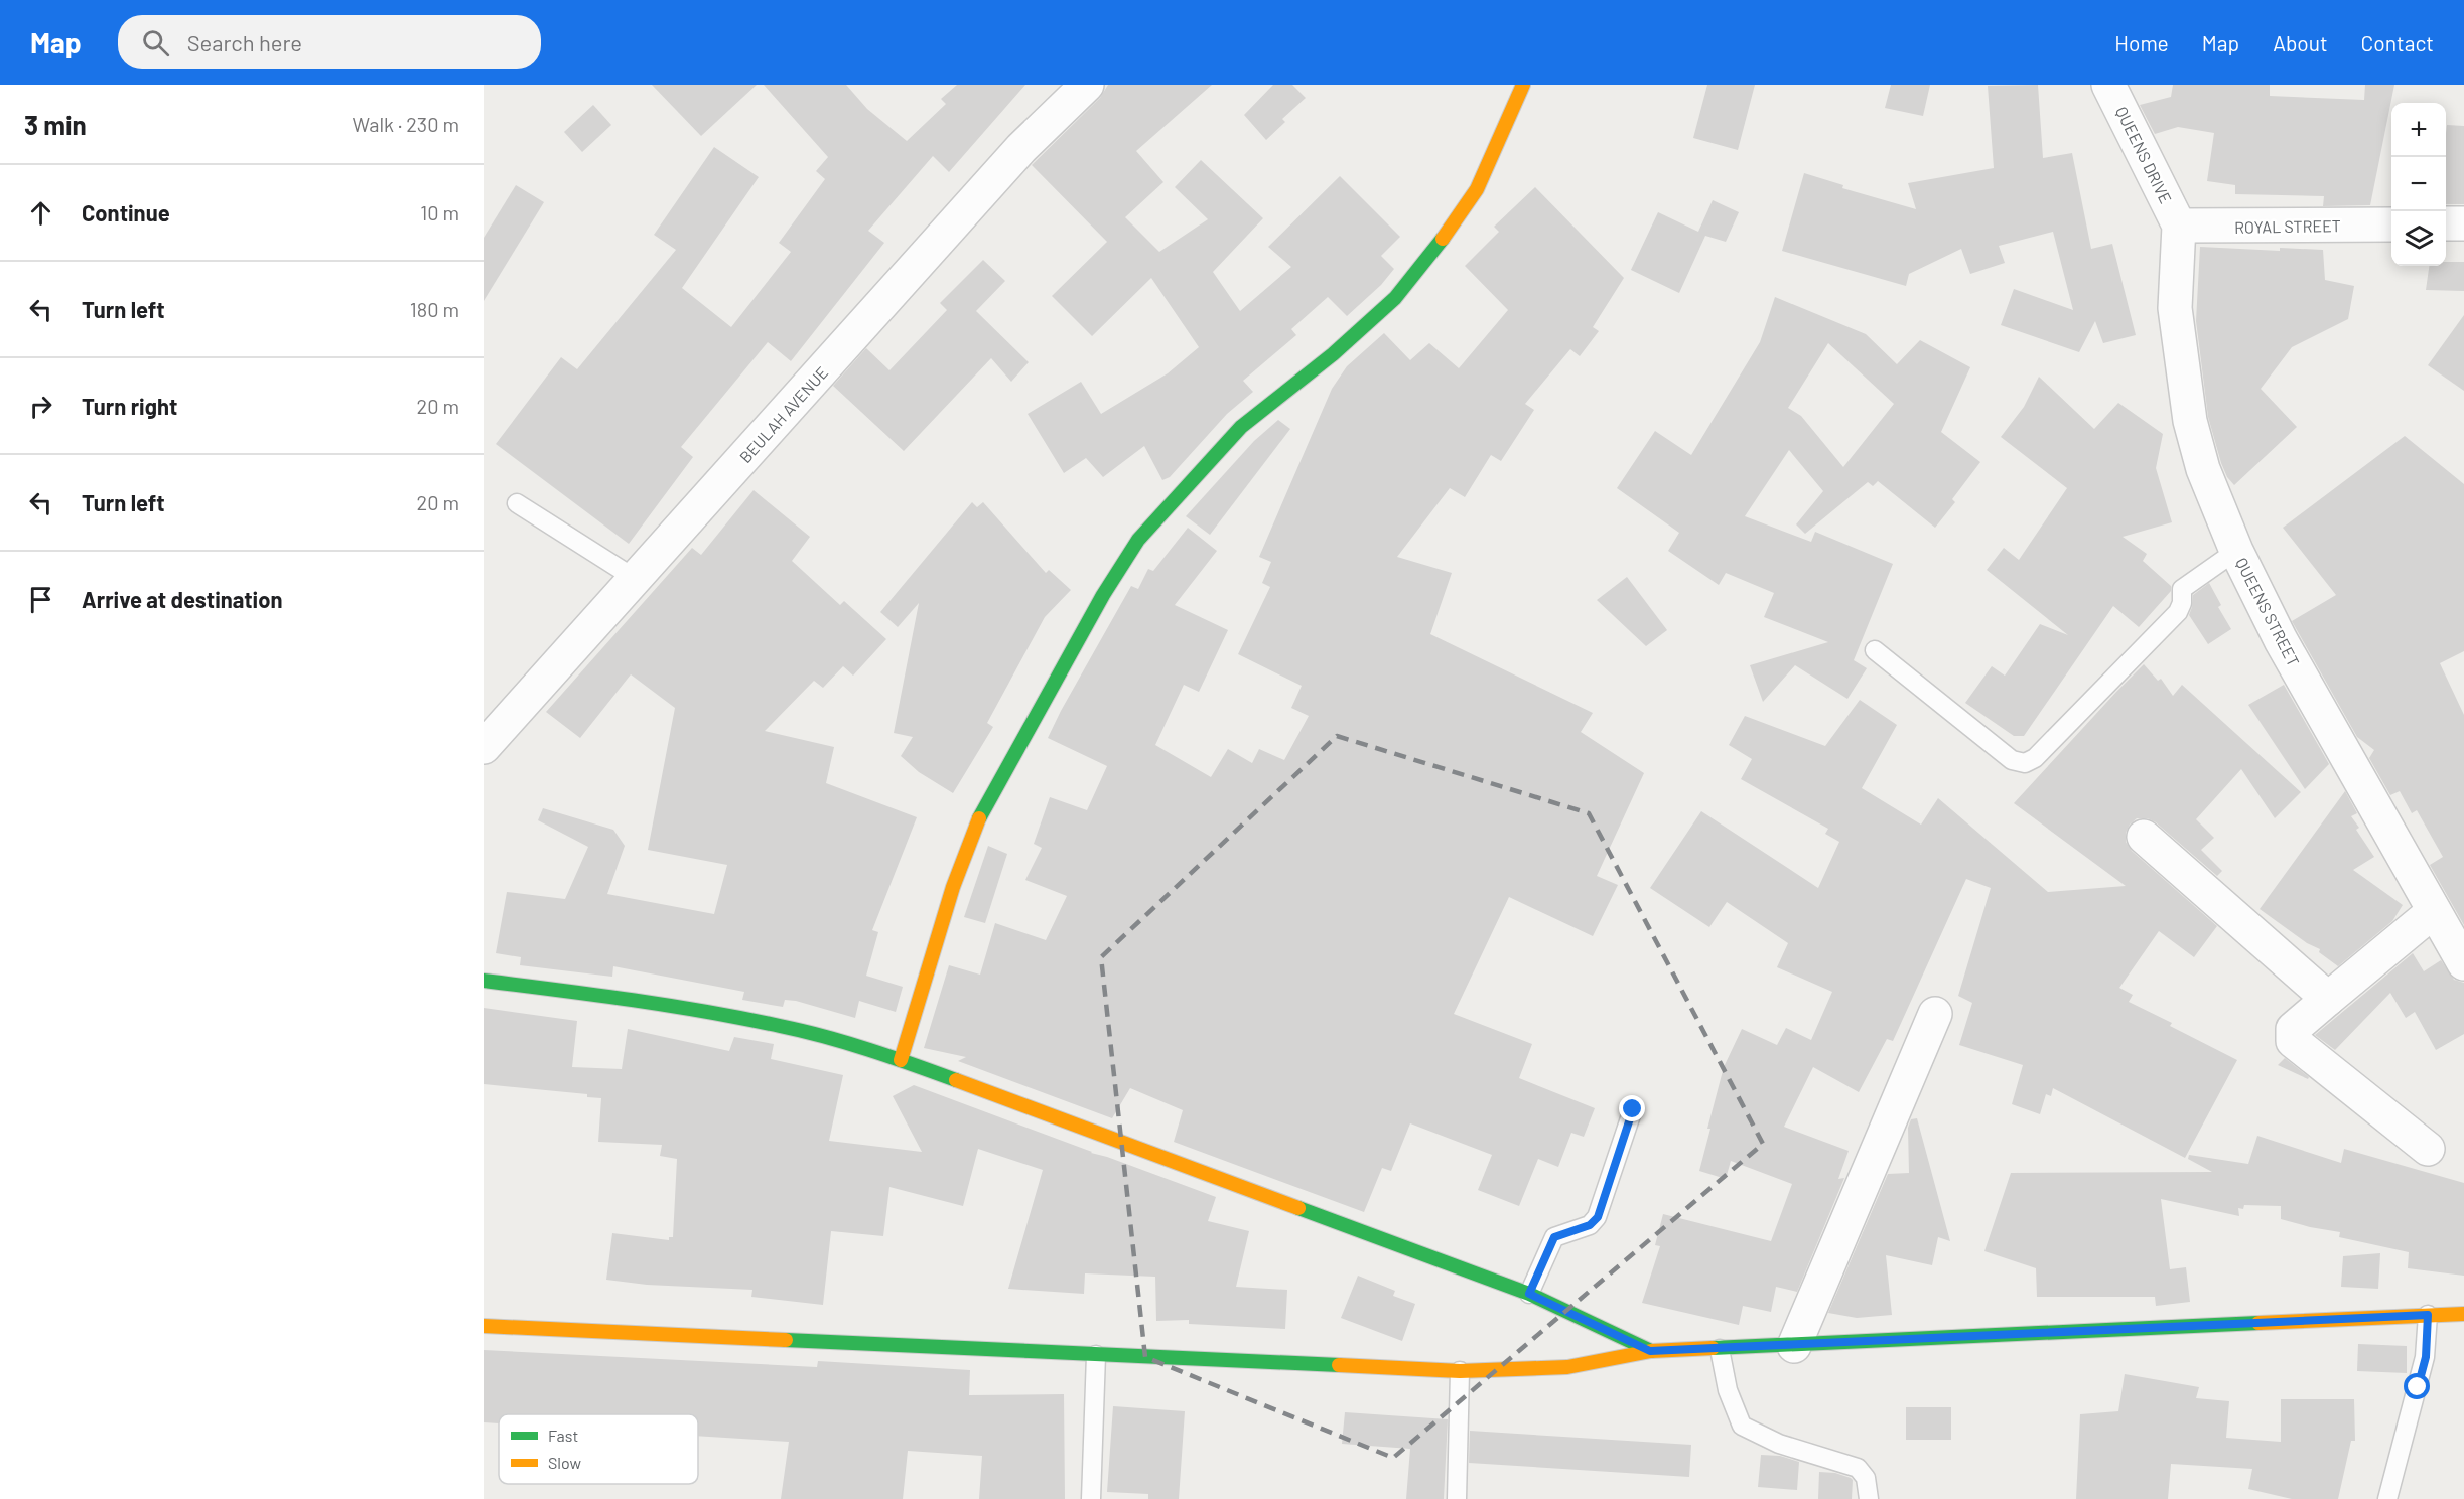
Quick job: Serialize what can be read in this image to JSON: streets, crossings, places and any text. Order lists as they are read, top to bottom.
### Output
{
  "streets": {
    "street": [
      "QUEENS DRIVE",
      "ROYAL STREET",
      "BEULAH AVENUE",
      "QUEENS STREET"
    ]
  },
  "crossings": [
    ["QUEENS DRIVE", "ROYAL STREET"],
    ["QUEENS DRIVE", "QUEENS STREET"],
    ["ROYAL STREET", "QUEENS STREET"]
  ],
  "legend": ["Fast", "Slow"],
  "page": {
    "header": "Map",
    "search": "Search here",
    "nav": [
      "Home",
      "Map",
      "About",
      "Contact"
    ],
    "heading": ["3 min", "Walk · 230 m"],
    "map_buttons": ["+", "−"],
    "list": [
      ["Continue", "10 m"],
      ["Turn left", "180 m"],
      ["Turn right", "20 m"],
      ["Turn left", "20 m"],
      "Arrive at destination"
    ]
  }
}
